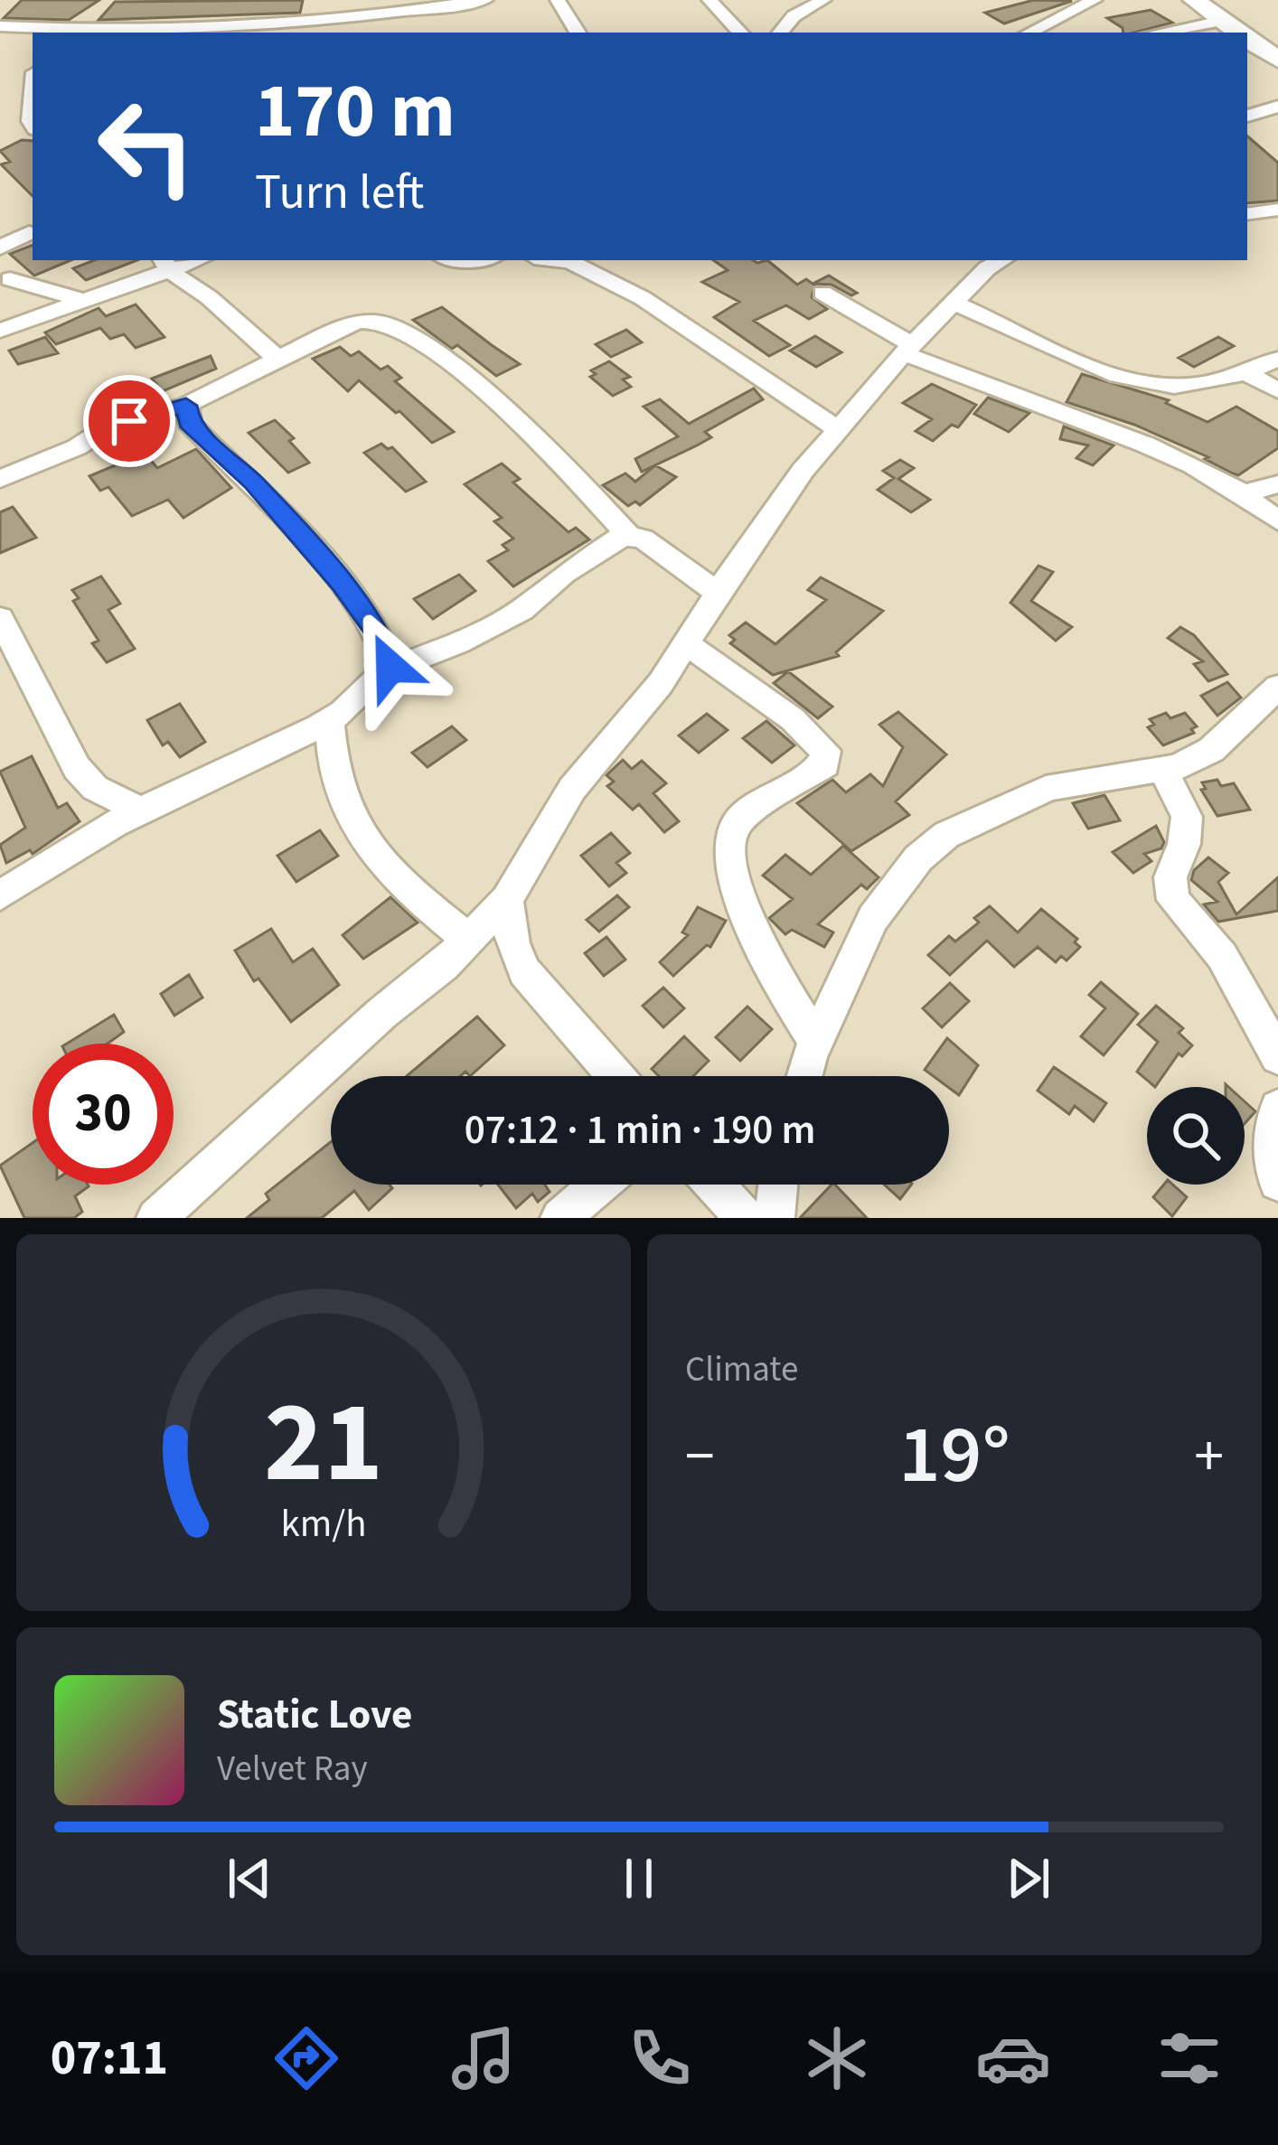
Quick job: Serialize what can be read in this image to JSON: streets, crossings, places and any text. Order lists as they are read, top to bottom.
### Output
{
  "page": {
    "turn": ["170 m", "Turn left"],
    "limit": "30",
    "trip": "07:12 · 1 min · 190 m",
    "tile": "Climate",
    "heat": ["−", "19°", "+"],
    "song": ["Static Love", "Velvet Ray"],
    "tabs": "07:11",
    "gauge": ["21", "km/h"]
  }
}
